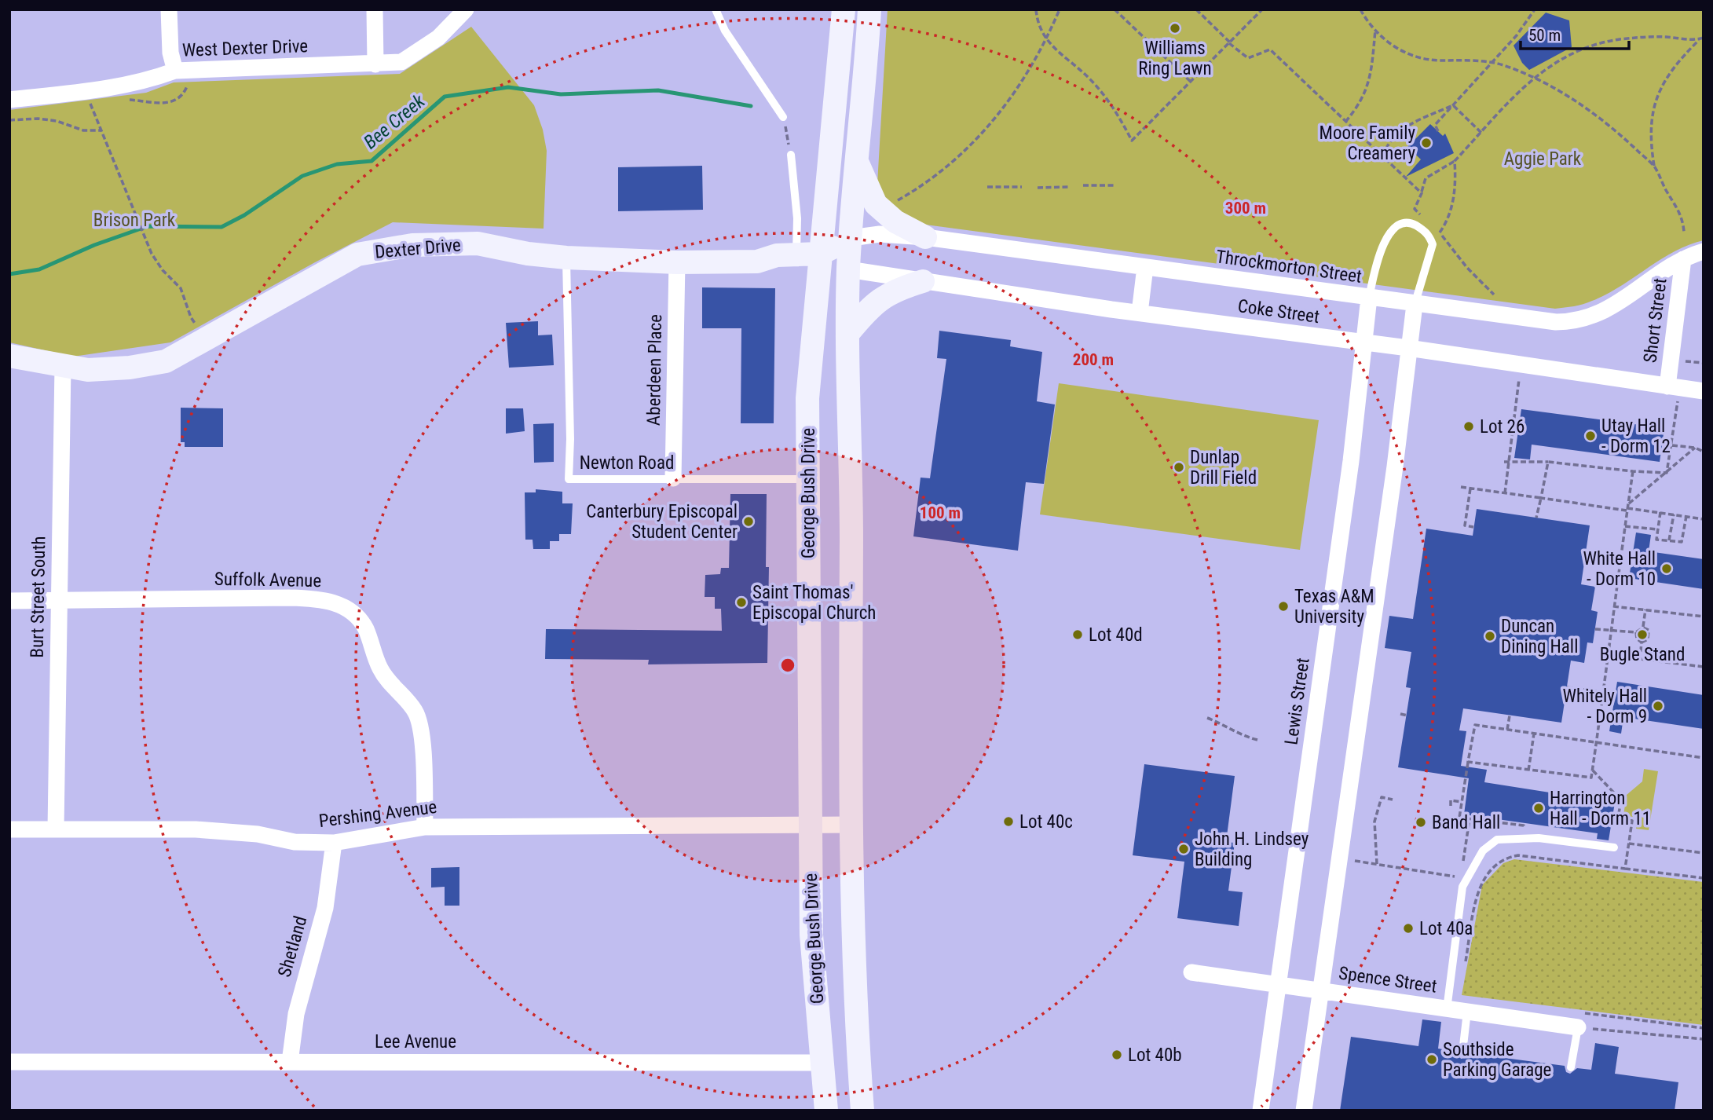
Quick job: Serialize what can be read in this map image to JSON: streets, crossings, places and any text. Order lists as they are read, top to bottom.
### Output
{
  "streets": {
    "main road": ["Dexter Drive", "George Bush Drive"],
    "street": [
      "West Dexter Drive",
      "Throckmorton Street",
      "Coke Street",
      "Short Street",
      "Aberdeen Place",
      "Suffolk Avenue",
      "Burt Street South",
      "Lewis Street",
      "Pershing Avenue",
      "Shetland",
      "Spence Street",
      "Lee Avenue"
    ],
    "lane": ["Newton Road"]
  },
  "crossings": [
    ["Dexter Drive", "Aberdeen Place"],
    ["Dexter Drive", "Newton Road"],
    ["Dexter Drive", "George Bush Drive"],
    ["Dexter Drive", "Burt Street South"],
    ["Throckmorton Street", "Short Street"],
    ["Throckmorton Street", "George Bush Drive"],
    ["Throckmorton Street", "Lewis Street"],
    ["Coke Street", "Short Street"],
    ["Coke Street", "George Bush Drive"],
    ["Coke Street", "Lewis Street"],
    ["Aberdeen Place", "Newton Road"],
    ["Newton Road", "George Bush Drive"],
    ["George Bush Drive", "Pershing Avenue"],
    ["George Bush Drive", "Lee Avenue"],
    ["Suffolk Avenue", "Burt Street South"],
    ["Suffolk Avenue", "Pershing Avenue"],
    ["Burt Street South", "Pershing Avenue"],
    ["Lewis Street", "Spence Street"],
    ["Pershing Avenue", "Shetland"],
    ["Shetland", "Lee Avenue"]
  ],
  "water": ["Bee Creek"],
  "parks": ["Aggie Park", "Brison Park"],
  "places": [
    "Williams Ring Lawn",
    "Moore Family Creamery",
    "Lot 26",
    "Utay Hall - Dorm 12",
    "Dunlap Drill Field",
    "Canterbury Episcopal Student Center",
    "White Hall - Dorm 10",
    "Saint Thomas' Episcopal Church",
    "Texas A&M University",
    "Lot 40d",
    "Bugle Stand",
    "Duncan Dining Hall",
    "Whitely Hall - Dorm 9",
    "Harrington Hall - Dorm 11",
    "Lot 40c",
    "Band Hall",
    "John H. Lindsey Building",
    "Lot 40a",
    "Lot 40b",
    "Southside Parking Garage"
  ],
  "scale_bar": "50 m",
  "rings": ["300 m", "200 m", "100 m"]
}
